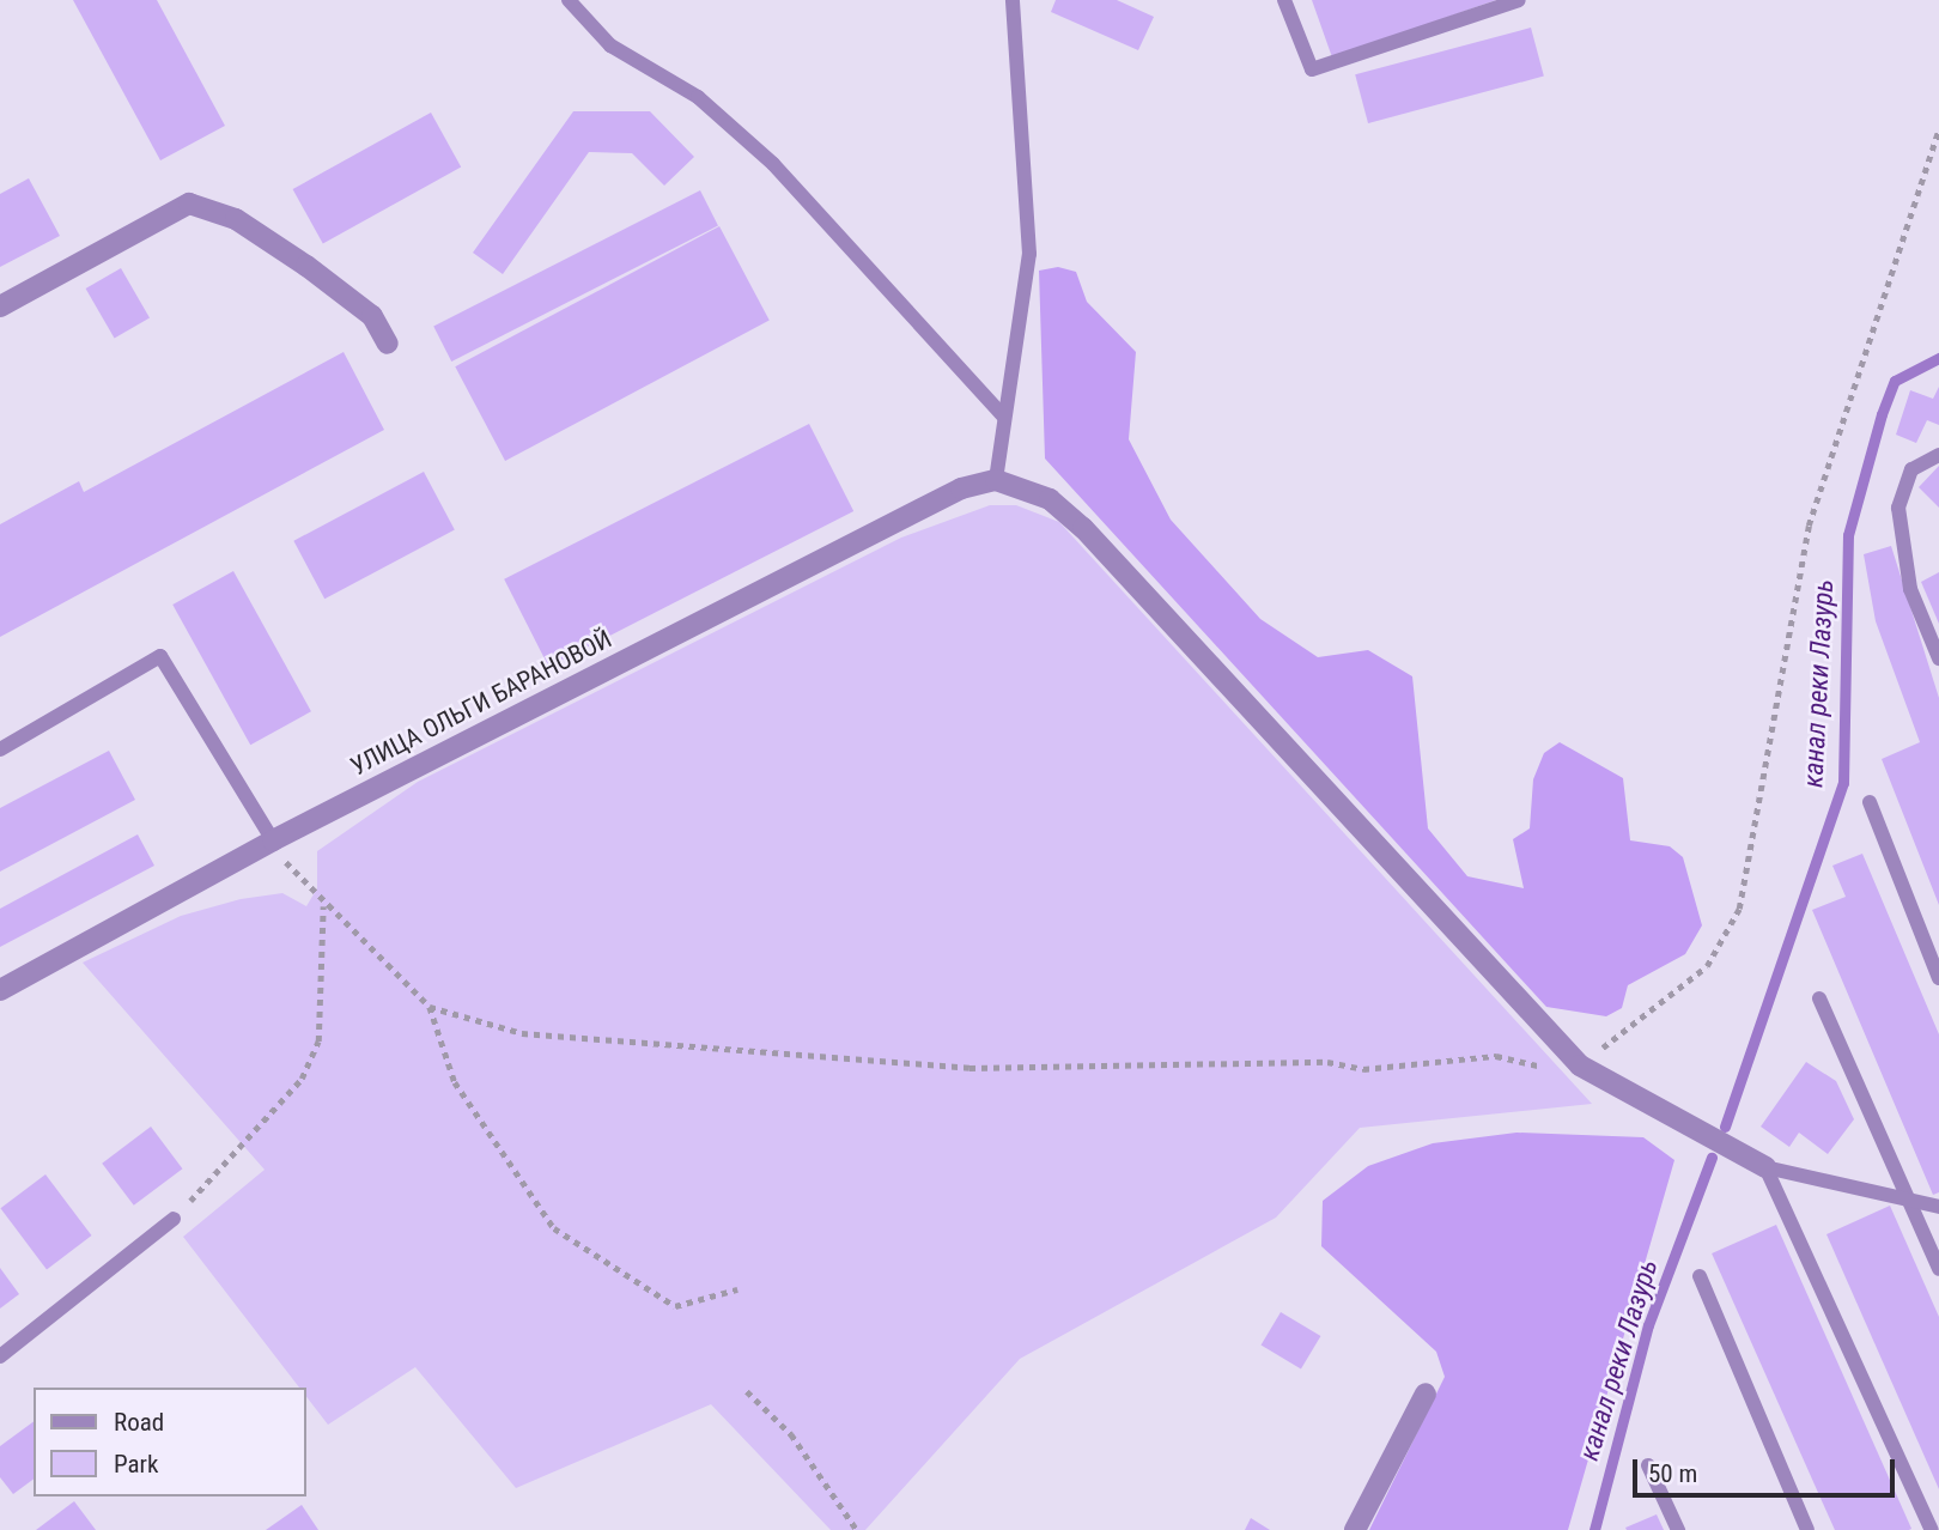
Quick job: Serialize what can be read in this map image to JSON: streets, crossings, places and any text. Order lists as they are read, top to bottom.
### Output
{
  "streets": {
    "street": ["УЛИЦА ОЛЬГИ БАРАНОВОЙ"]
  },
  "water": ["канал реки Лазурь"],
  "legend": ["Road", "Park"],
  "scale_bar": "50 m"
}
